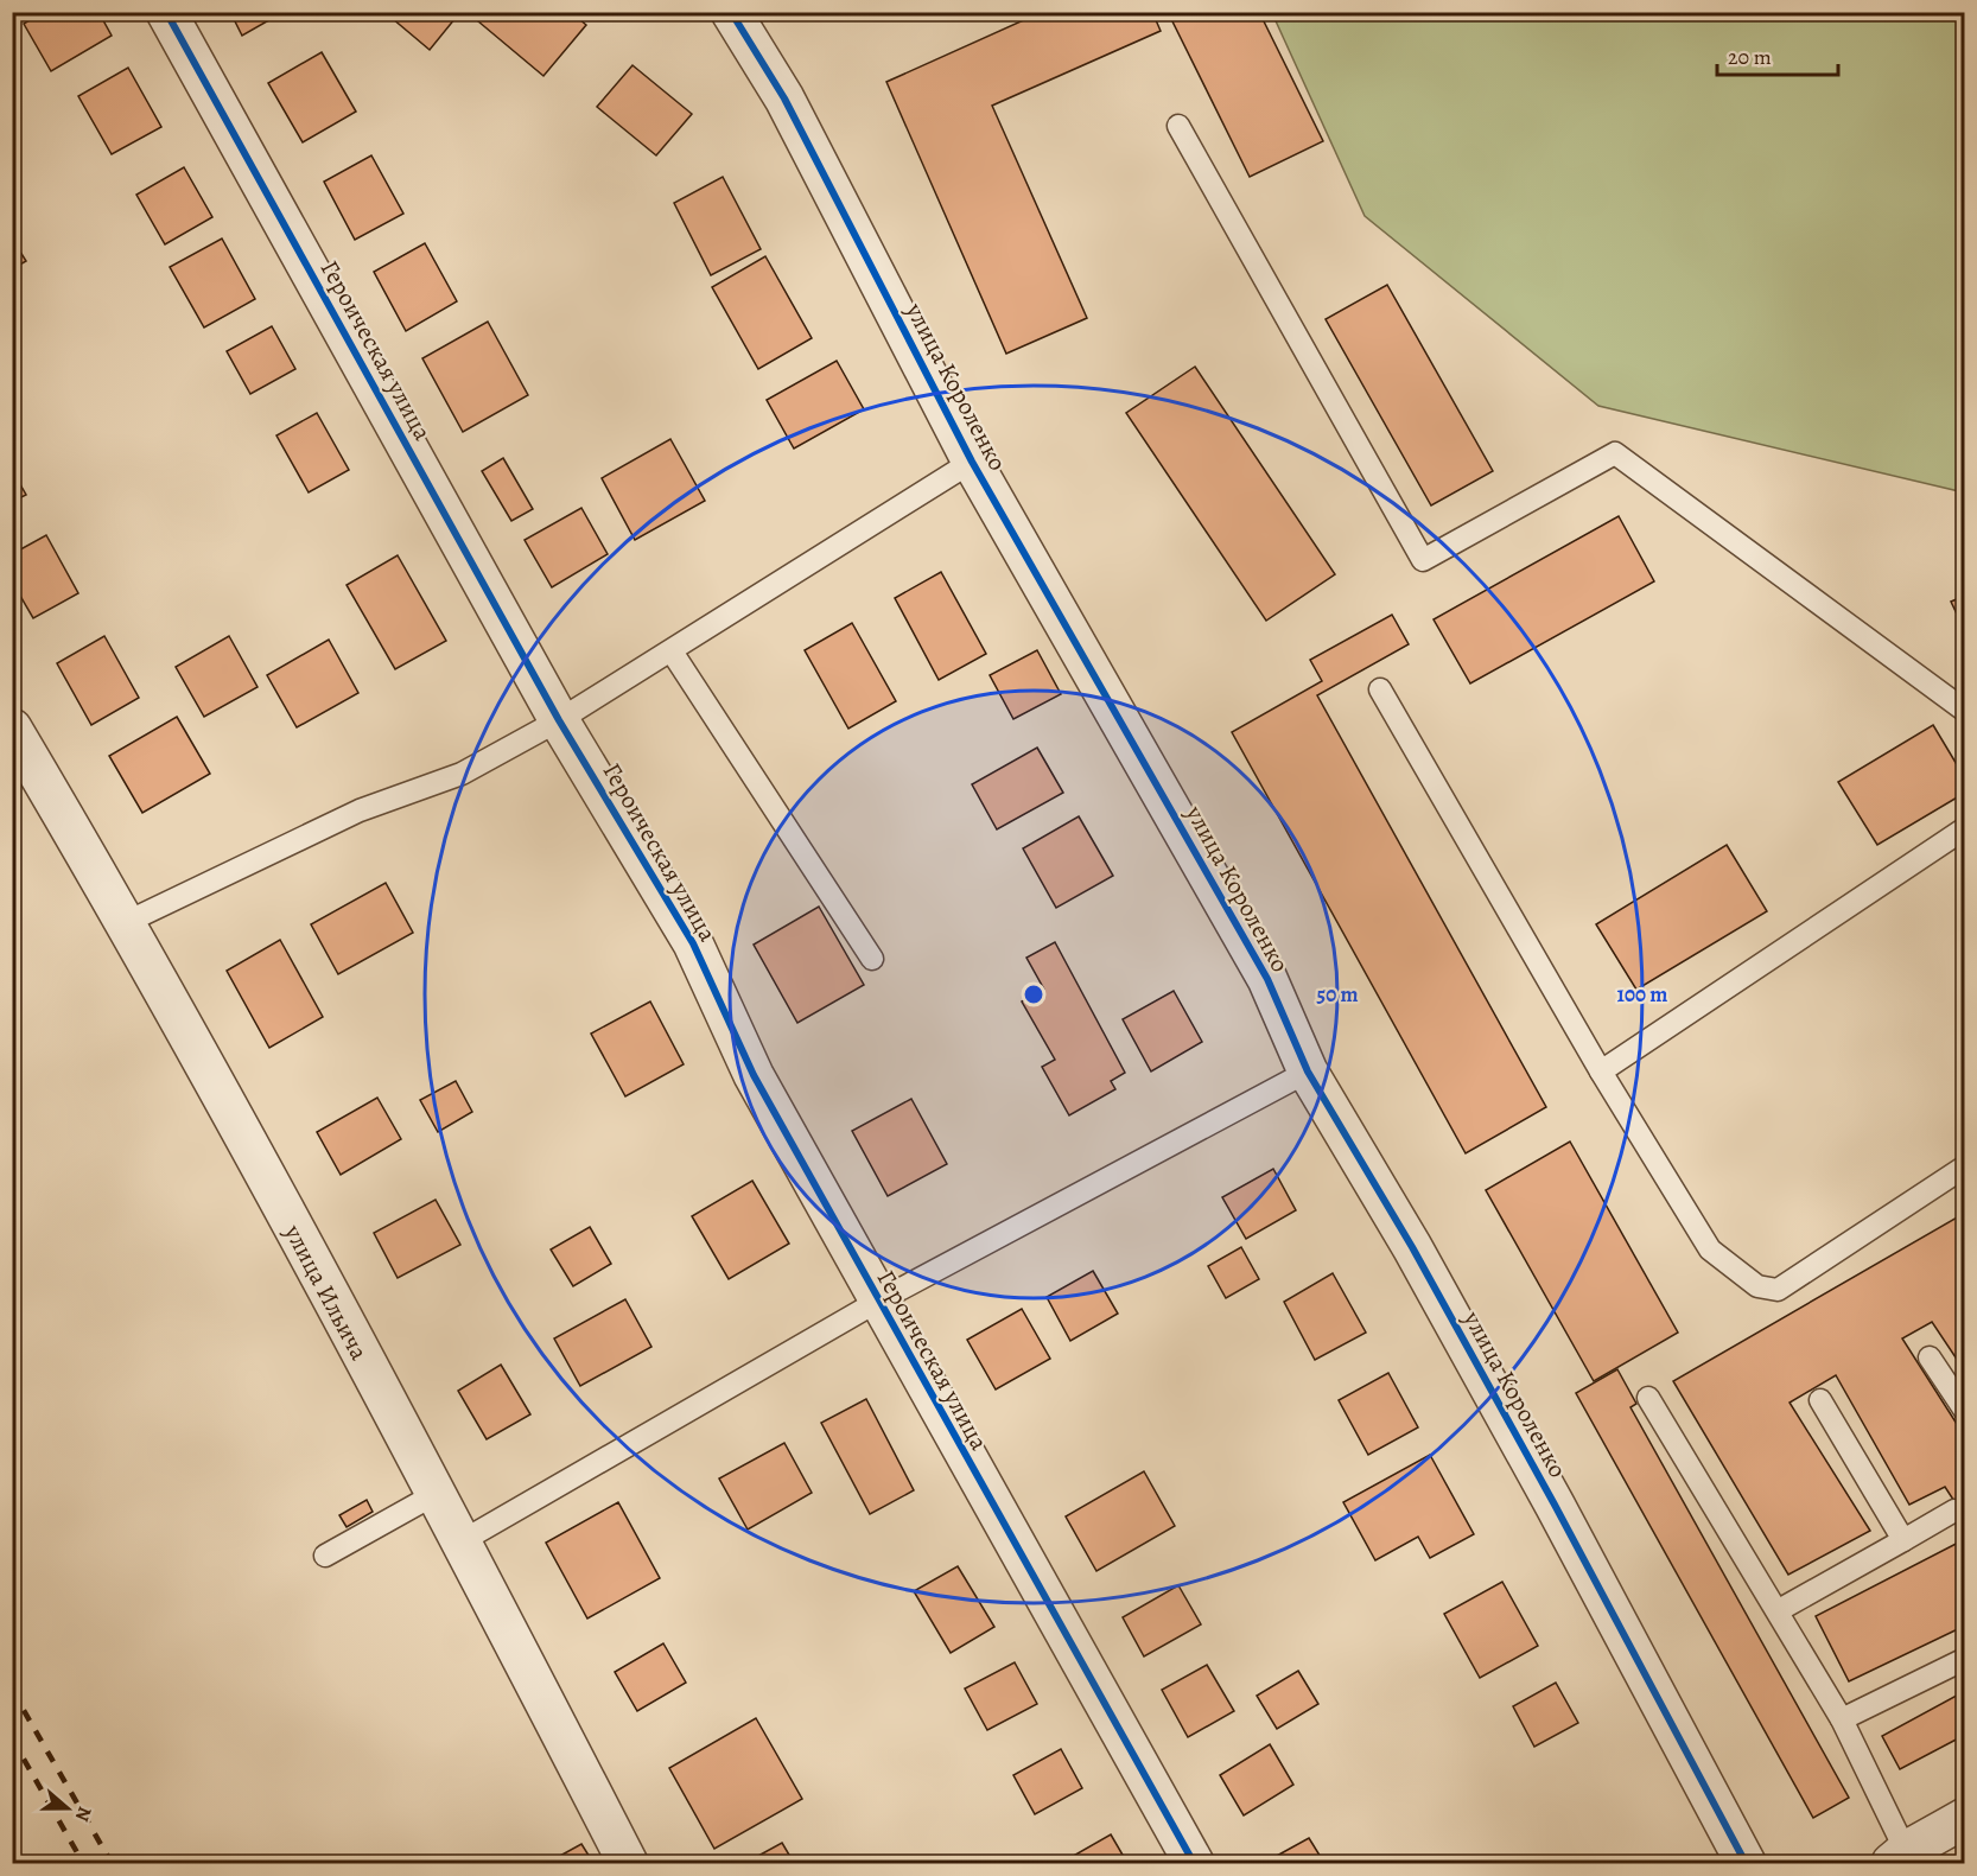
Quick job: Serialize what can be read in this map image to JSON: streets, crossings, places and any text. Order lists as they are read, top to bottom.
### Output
{
  "streets": {
    "street": ["Героическая улица", "улица Короленко", "улица Ильича"]
  },
  "scale_bar": "20 m",
  "north": "right",
  "rings": ["50 m", "100 m"]
}
